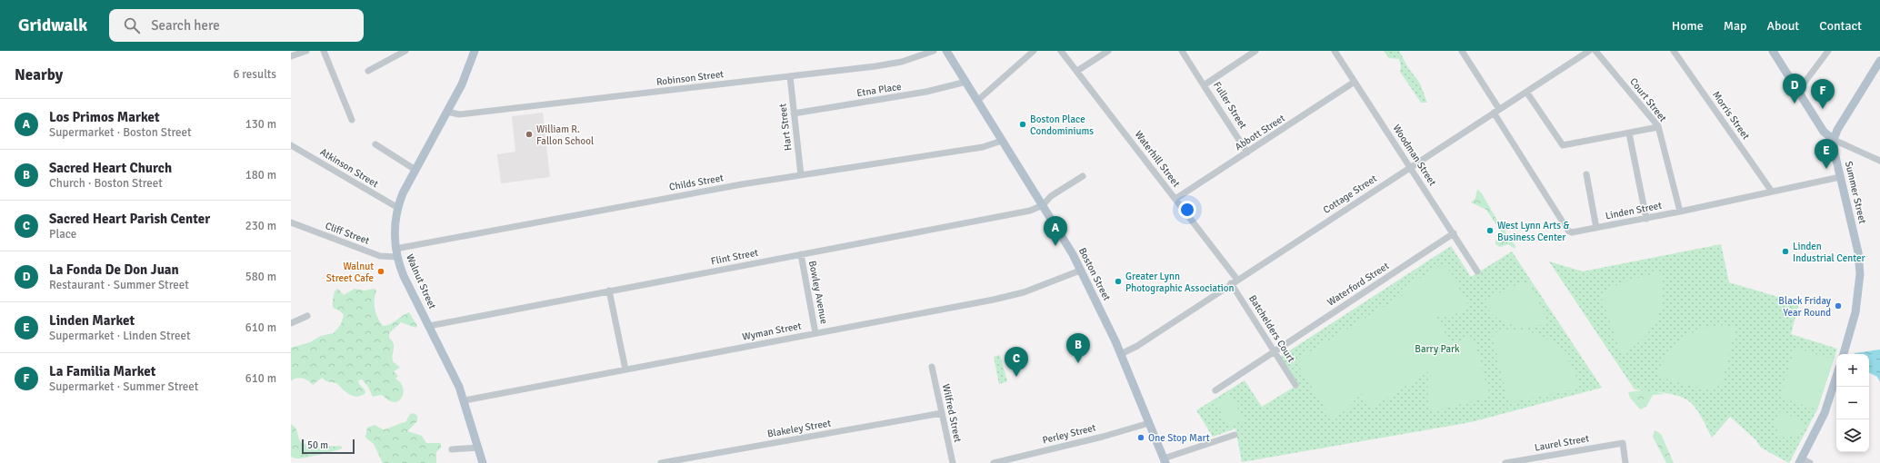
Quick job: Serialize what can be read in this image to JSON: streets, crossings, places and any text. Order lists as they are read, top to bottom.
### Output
{
  "streets": {
    "main road": ["Summer Street", "Boston Street", "Walnut Street"],
    "street": [
      "Robinson Street",
      "Etna Place",
      "Court Street",
      "Fuller Street",
      "Morris Street",
      "Hart Street",
      "Abbott Street",
      "Woodman Street",
      "Waterhill Street",
      "Atkinson Street",
      "Childs Street",
      "Cottage Street",
      "Linden Street",
      "Cliff Street",
      "Flint Street",
      "Waterford Street",
      "Bowley Avenue",
      "Batchelders Court",
      "Wyman Street",
      "Wilfred Street",
      "Blakeley Street",
      "Perley Street",
      "Laurel Street"
    ]
  },
  "crossings": [
    ["Robinson Street", "Hart Street"],
    ["Robinson Street", "Walnut Street"],
    ["Etna Place", "Hart Street"],
    ["Etna Place", "Boston Street"],
    ["Court Street", "Linden Street"],
    ["Fuller Street", "Abbott Street"],
    ["Morris Street", "Linden Street"],
    ["Hart Street", "Childs Street"],
    ["Abbott Street", "Woodman Street"],
    ["Abbott Street", "Waterhill Street"],
    ["Woodman Street", "Cottage Street"],
    ["Woodman Street", "Waterford Street"],
    ["Waterhill Street", "Cottage Street"],
    ["Waterhill Street", "Batchelders Court"],
    ["Atkinson Street", "Walnut Street"],
    ["Childs Street", "Cliff Street"],
    ["Childs Street", "Boston Street"],
    ["Childs Street", "Walnut Street"],
    ["Summer Street", "Linden Street"],
    ["Cottage Street", "Linden Street"],
    ["Cottage Street", "Boston Street"],
    ["Cottage Street", "Batchelders Court"],
    ["Cliff Street", "Walnut Street"],
    ["Flint Street", "Boston Street"],
    ["Flint Street", "Walnut Street"],
    ["Flint Street", "Bowley Avenue"],
    ["Boston Street", "Wyman Street"],
    ["Boston Street", "Perley Street"],
    ["Walnut Street", "Wyman Street"],
    ["Waterford Street", "Batchelders Court"],
    ["Bowley Avenue", "Wyman Street"],
    ["Wilfred Street", "Blakeley Street"]
  ],
  "parks": ["Barry Park"],
  "places": [
    "Boston Place Condominiums",
    "William R. Fallon School",
    "West Lynn Arts & Business Center",
    "Linden Industrial Center",
    "Walnut Street Cafe",
    "Greater Lynn Photographic Association",
    "Black Friday Year Round",
    "One Stop Mart"
  ],
  "scale_bar": "50 m",
  "page": {
    "header": "Gridwalk",
    "search": "Search here",
    "nav": [
      "Home",
      "Map",
      "About",
      "Contact"
    ],
    "heading": ["Nearby", "6 results"],
    "pins": [
      "D",
      "F",
      "E",
      "A",
      "B",
      "C"
    ],
    "list": [
      {
        "mark": "A",
        "name": "Los Primos Market",
        "note": "Supermarket · Boston Street",
        "value": "130 m"
      },
      {
        "mark": "B",
        "name": "Sacred Heart Church",
        "note": "Church · Boston Street",
        "value": "180 m"
      },
      {
        "mark": "C",
        "name": "Sacred Heart Parish Center",
        "note": "Place",
        "value": "230 m"
      },
      {
        "mark": "D",
        "name": "La Fonda De Don Juan",
        "note": "Restaurant · Summer Street",
        "value": "580 m"
      },
      {
        "mark": "E",
        "name": "Linden Market",
        "note": "Supermarket · Linden Street",
        "value": "610 m"
      },
      {
        "mark": "F",
        "name": "La Familia Market",
        "note": "Supermarket · Summer Street",
        "value": "610 m"
      }
    ],
    "map_buttons": ["+", "−"],
    "scale": "50 m"
  }
}
